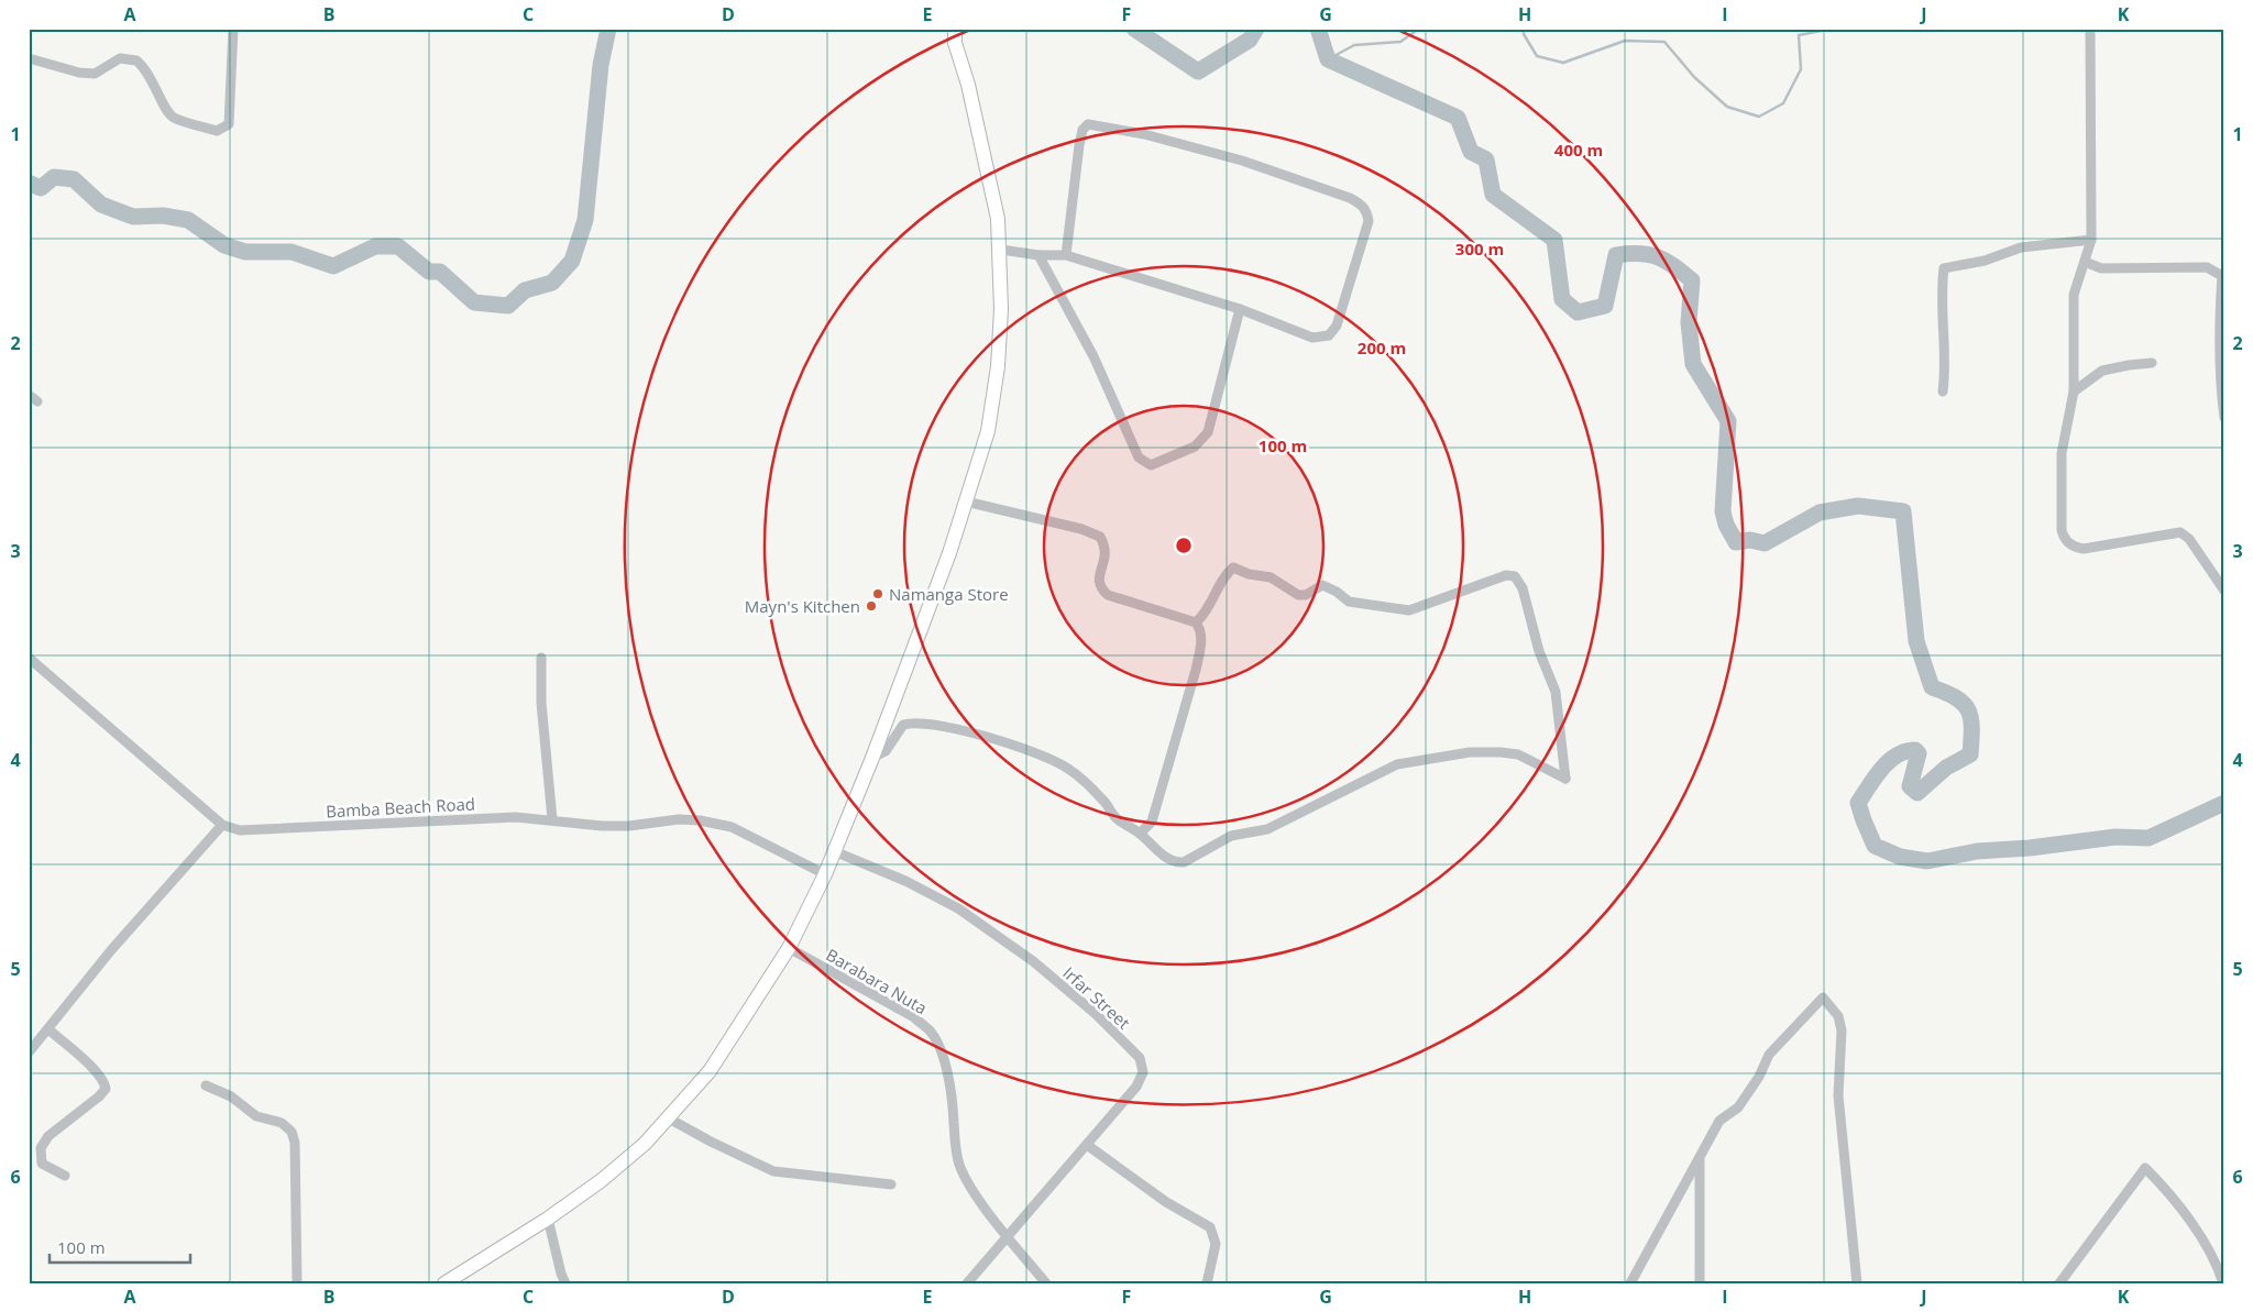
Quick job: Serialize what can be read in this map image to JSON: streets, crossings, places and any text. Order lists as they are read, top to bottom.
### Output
{
  "streets": {
    "street": ["Bamba Beach Road", "Barabara Nuta", "Irfar Street"]
  },
  "crossings": [
    ["Barabara Nuta", "Irfar Street"]
  ],
  "places": ["Namanga Store", "Mayn's Kitchen"],
  "scale_bar": "100 m",
  "grid": {
    "columns": [
      "A",
      "B",
      "C",
      "D",
      "E",
      "F",
      "G",
      "H",
      "I",
      "J",
      "K"
    ],
    "rows": [
      "1",
      "2",
      "3",
      "4",
      "5",
      "6"
    ]
  },
  "rings": [
    "400 m",
    "300 m",
    "200 m",
    "100 m"
  ]
}
